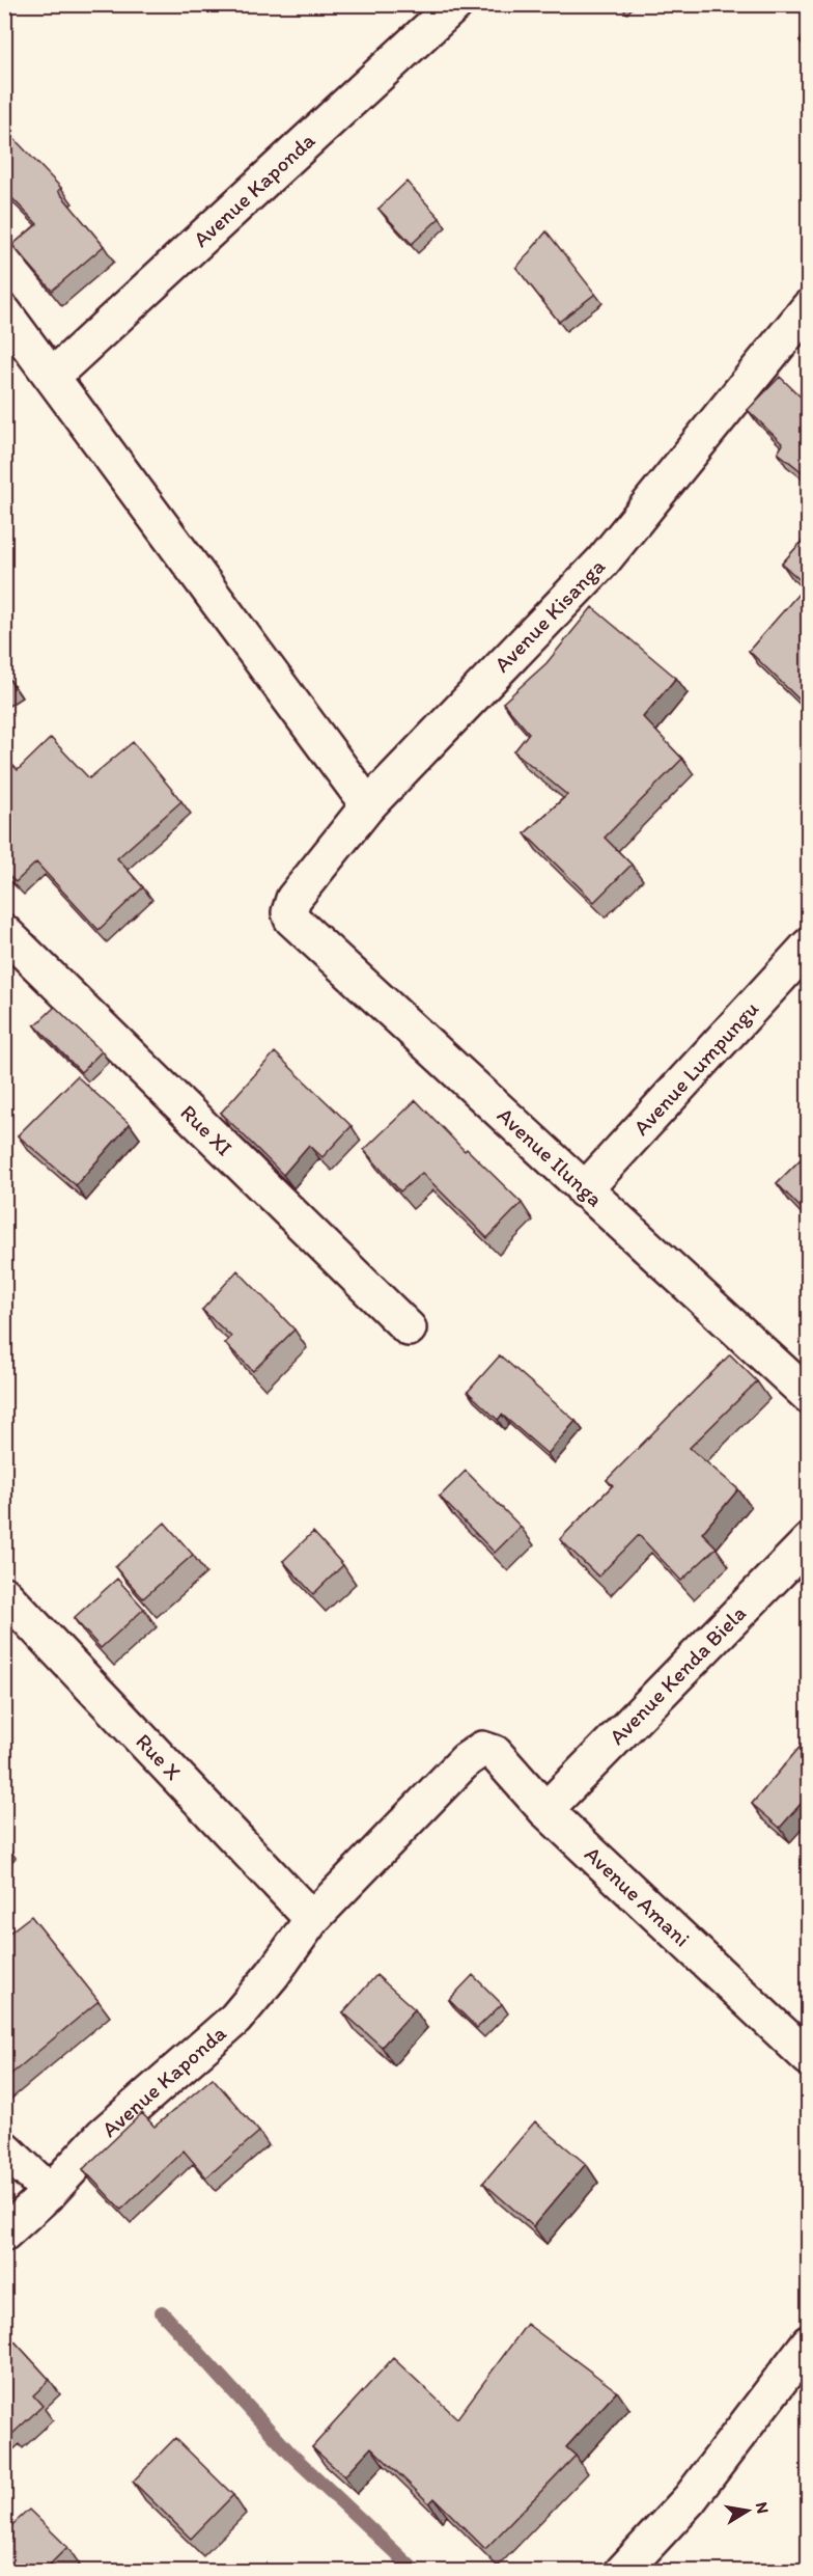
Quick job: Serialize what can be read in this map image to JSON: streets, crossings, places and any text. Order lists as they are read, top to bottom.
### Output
{
  "streets": {
    "street": [
      "Avenue Kaponda",
      "Avenue Kisanga",
      "Avenue Lumpungu",
      "Rue XI",
      "Avenue Ilunga",
      "Avenue Kenda Biela",
      "Rue X",
      "Avenue Amani"
    ]
  },
  "crossings": [
    ["Avenue Kaponda", "Rue X"],
    ["Avenue Kaponda", "Avenue Amani"],
    ["Avenue Kisanga", "Avenue Ilunga"],
    ["Avenue Lumpungu", "Avenue Ilunga"],
    ["Avenue Kenda Biela", "Avenue Amani"]
  ],
  "north": "right"
}
